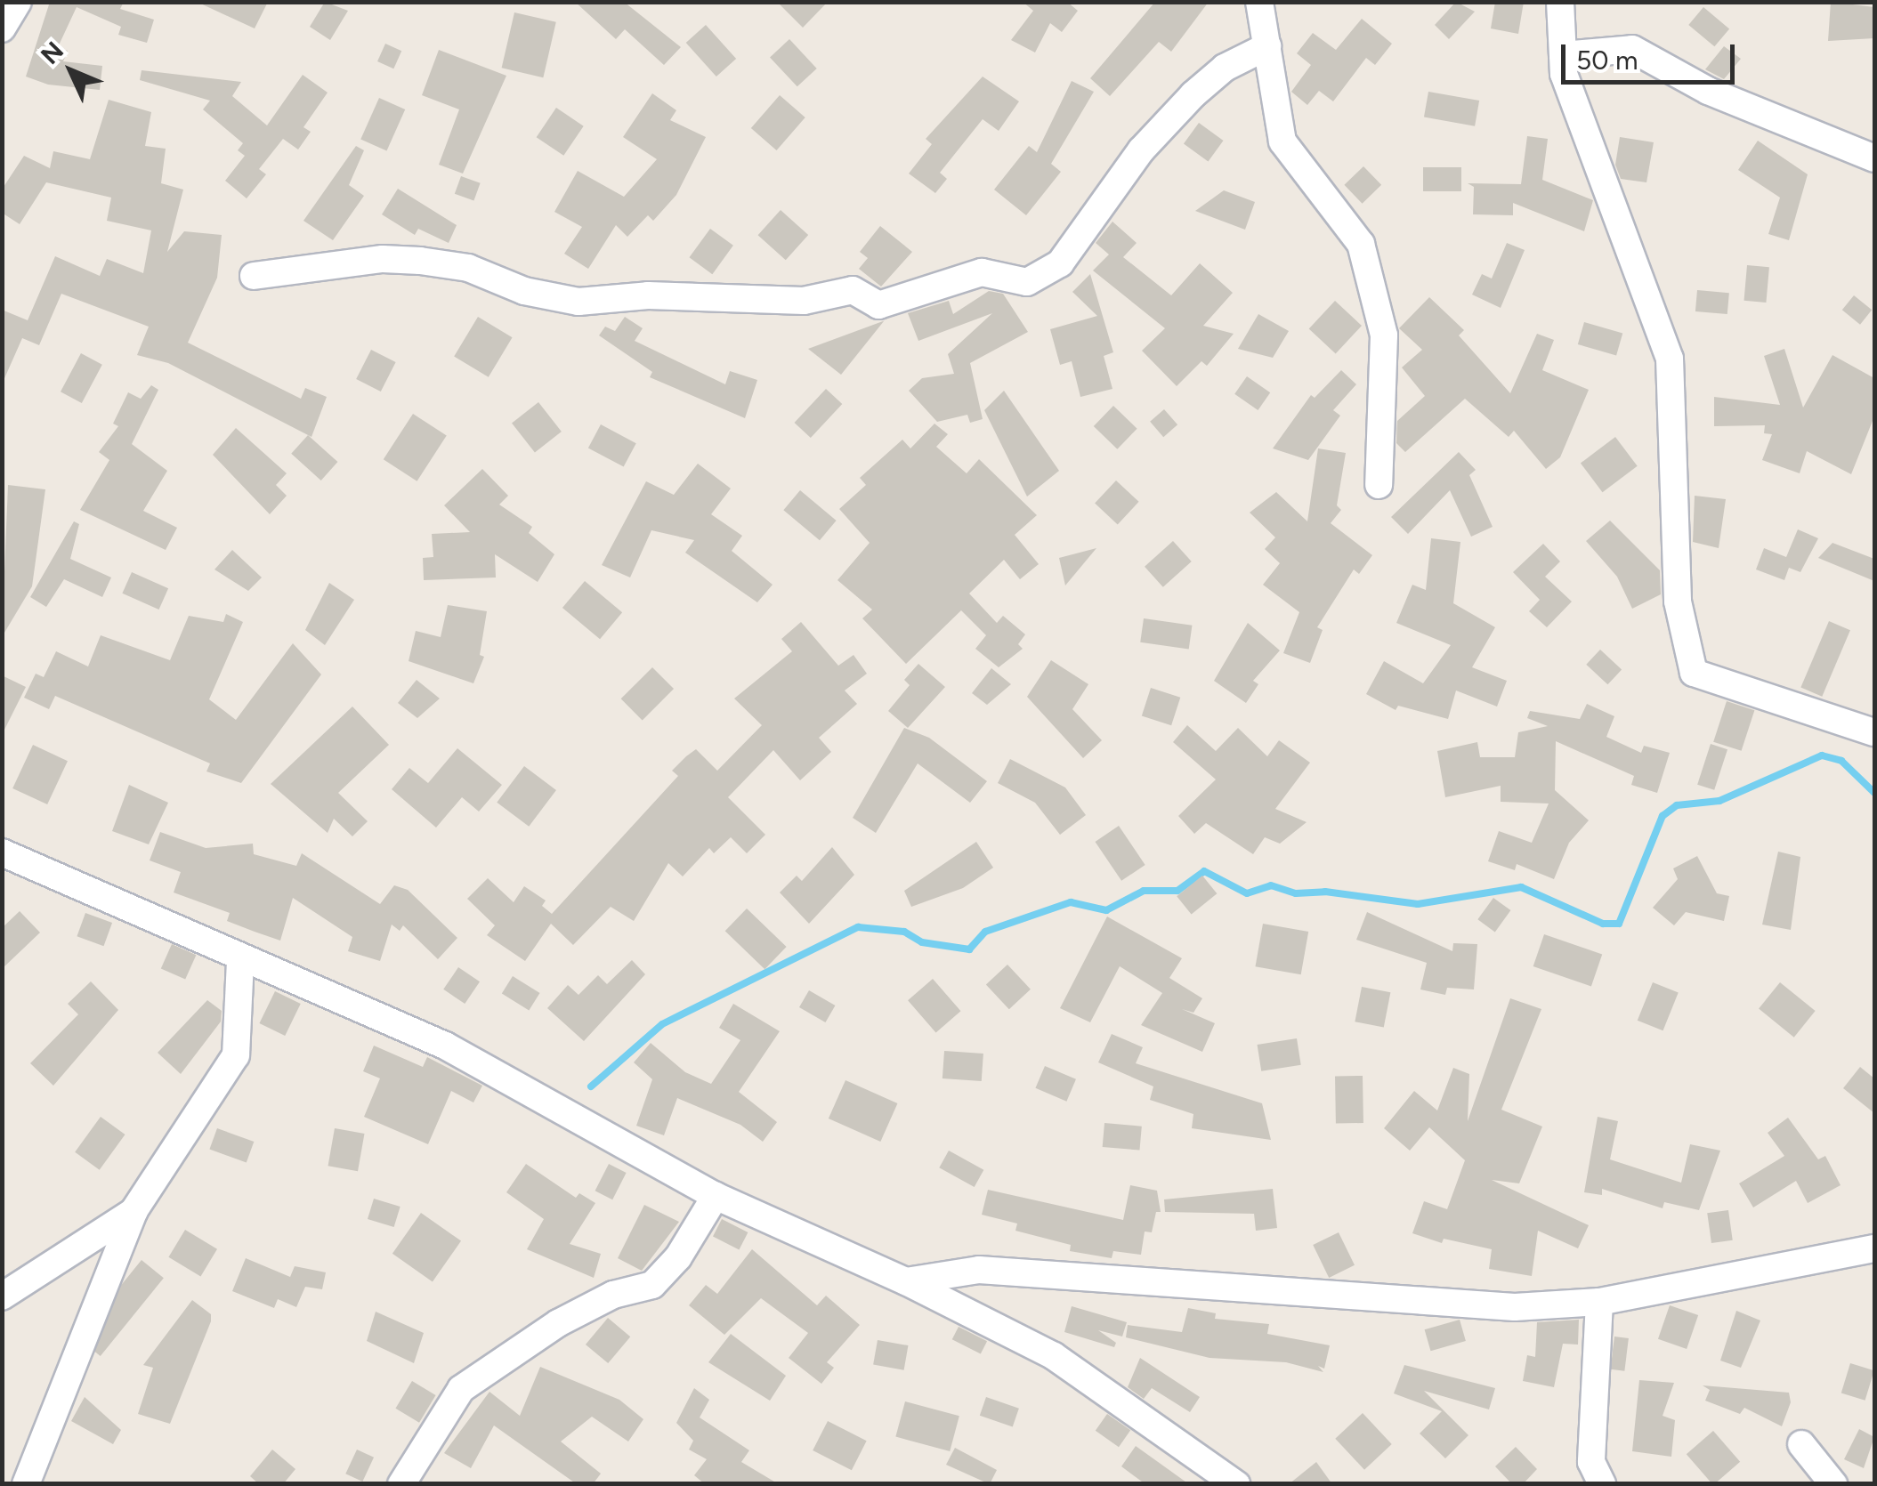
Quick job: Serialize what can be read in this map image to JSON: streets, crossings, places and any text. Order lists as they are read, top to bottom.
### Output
{
  "scale_bar": "50 m",
  "north": "top left"
}
